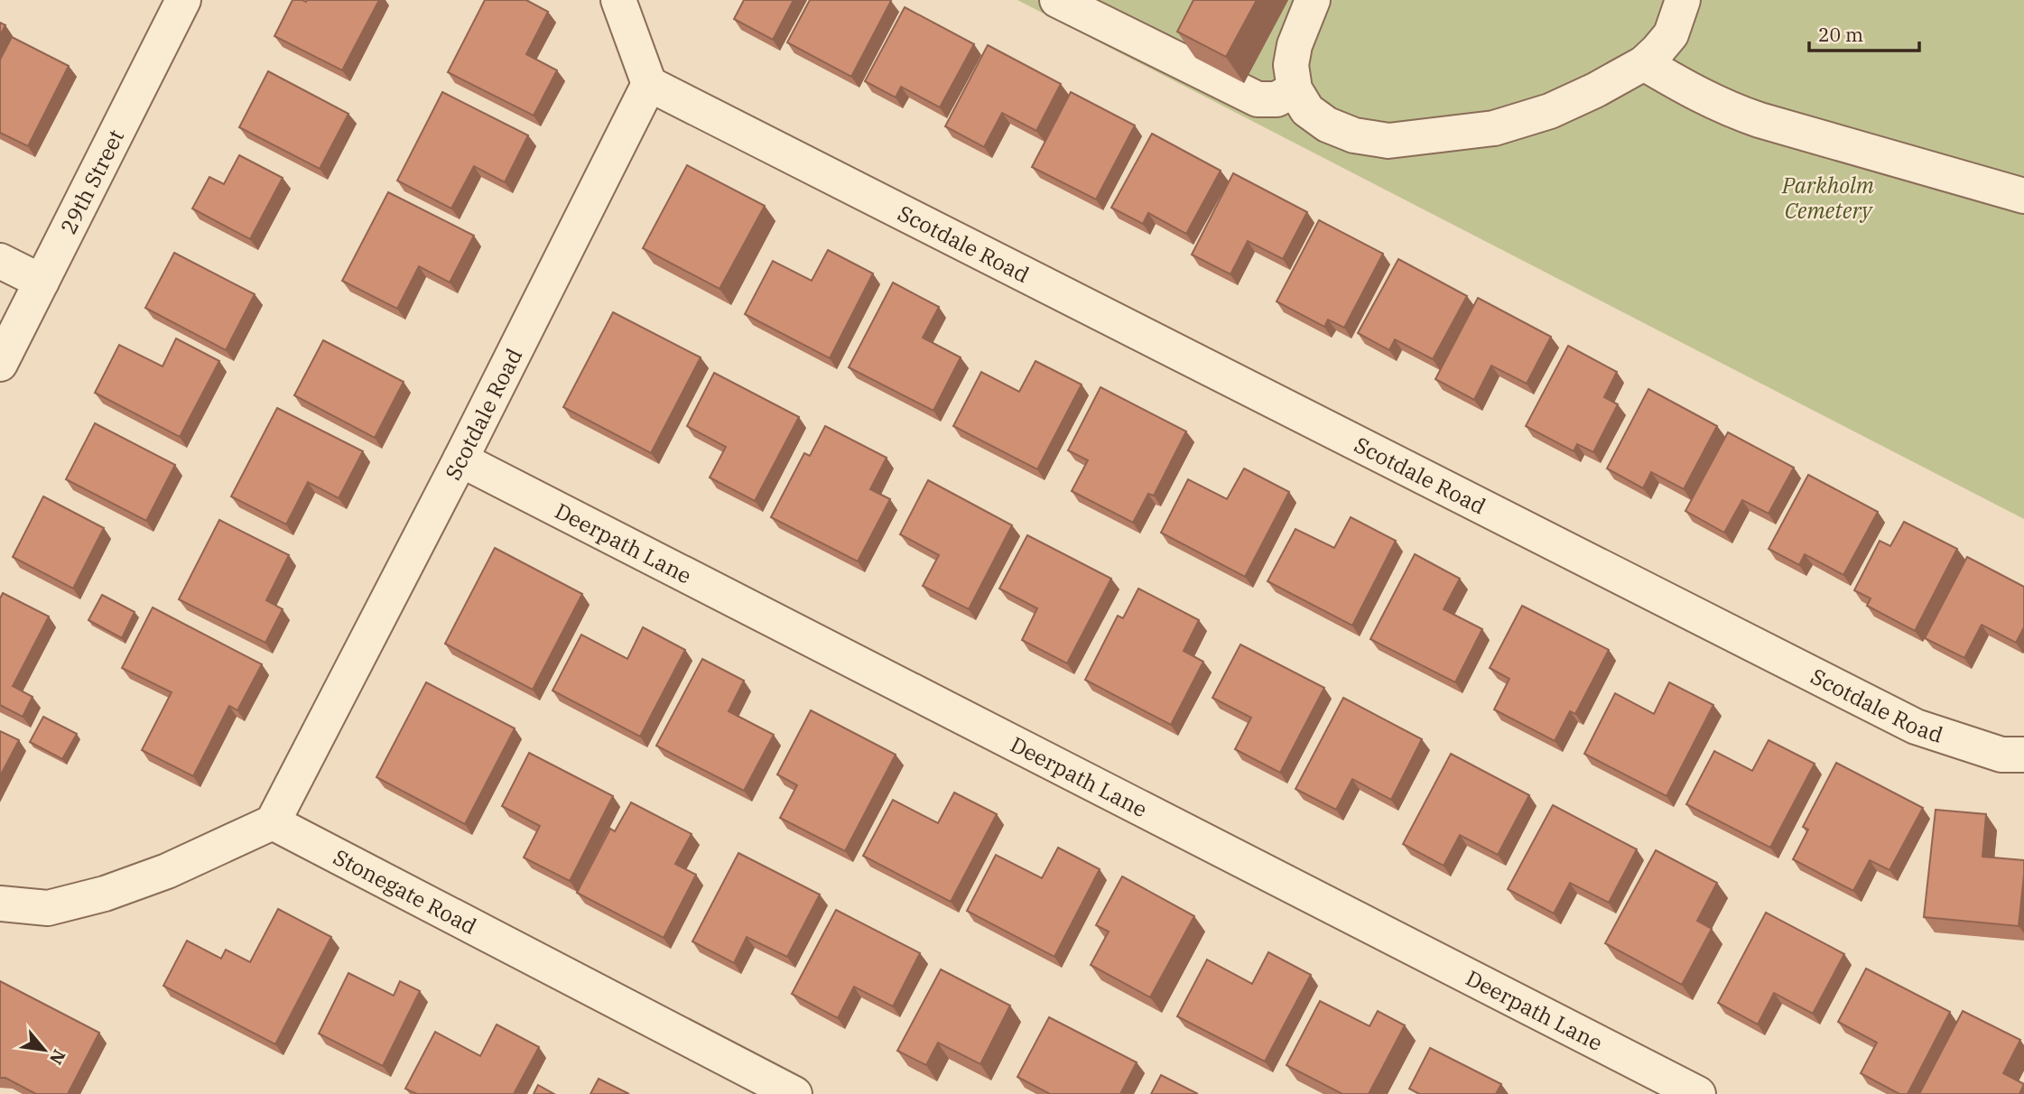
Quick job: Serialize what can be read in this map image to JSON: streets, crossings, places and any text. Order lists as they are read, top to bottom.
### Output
{
  "streets": {
    "street": [
      "29th Street",
      "Scotdale Road",
      "Deerpath Lane",
      "Stonegate Road"
    ]
  },
  "crossings": [
    ["Scotdale Road", "Deerpath Lane"],
    ["Scotdale Road", "Stonegate Road"]
  ],
  "parks": ["Parkholm Cemetery"],
  "scale_bar": "20 m",
  "north": "bottom right"
}
